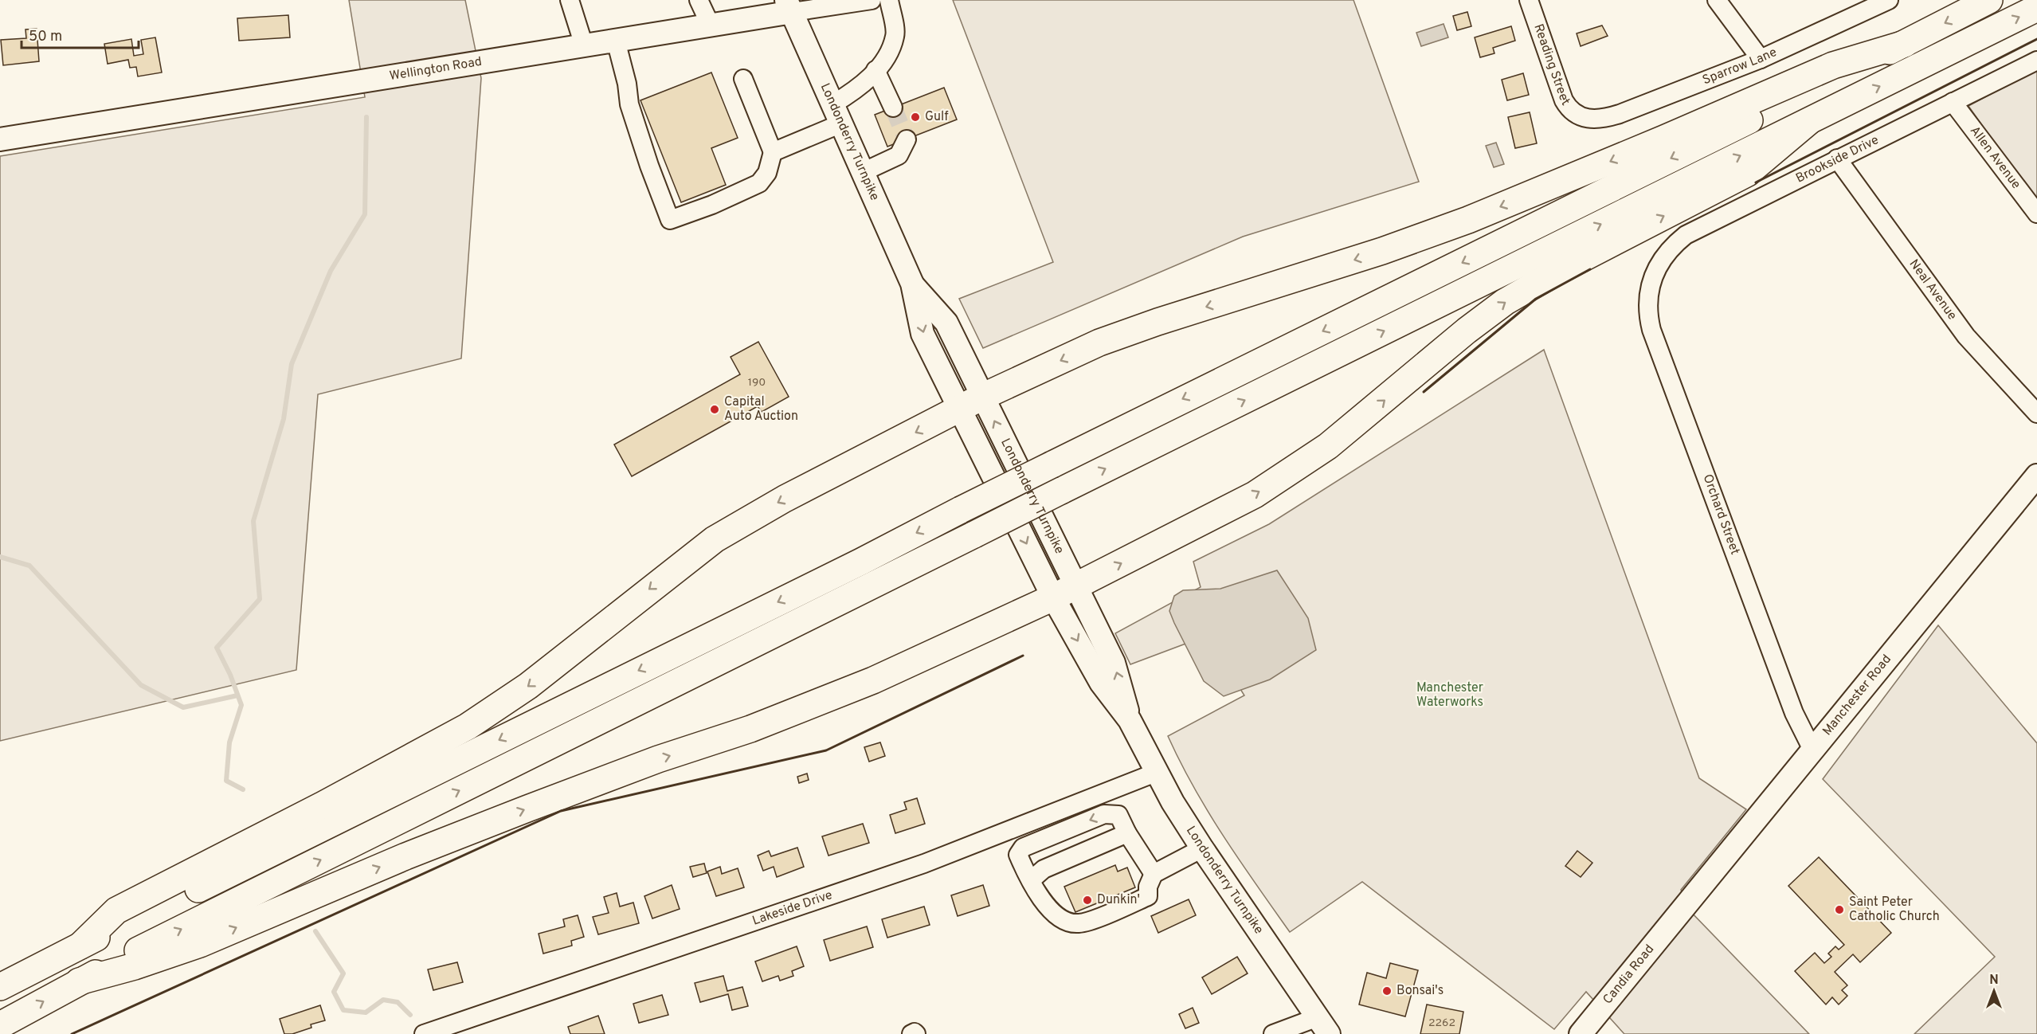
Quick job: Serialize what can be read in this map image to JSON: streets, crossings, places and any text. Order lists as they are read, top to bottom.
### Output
{
  "streets": {
    "main road": [
      "Wellington Road",
      "Londonderry Turnpike",
      "Manchester Road",
      "Candia Road"
    ],
    "street": [
      "Reading Street",
      "Sparrow Lane",
      "Allen Avenue",
      "Brookside Drive",
      "Neal Avenue",
      "Orchard Street",
      "Lakeside Drive"
    ]
  },
  "crossings": [
    ["Reading Street", "Sparrow Lane"],
    ["Wellington Road", "Londonderry Turnpike"],
    ["Londonderry Turnpike", "Lakeside Drive"],
    ["Allen Avenue", "Brookside Drive"],
    ["Brookside Drive", "Neal Avenue"],
    ["Brookside Drive", "Orchard Street"],
    ["Orchard Street", "Manchester Road"],
    ["Manchester Road", "Candia Road"]
  ],
  "parks": ["Manchester Waterworks"],
  "places": [
    "Gulf",
    "Capital Auto Auction",
    "Dunkin'",
    "Saint Peter Catholic Church",
    "Bonsai's"
  ],
  "house_numbers": ["190", "2262"],
  "scale_bar": "50 m",
  "north": "top"
}
